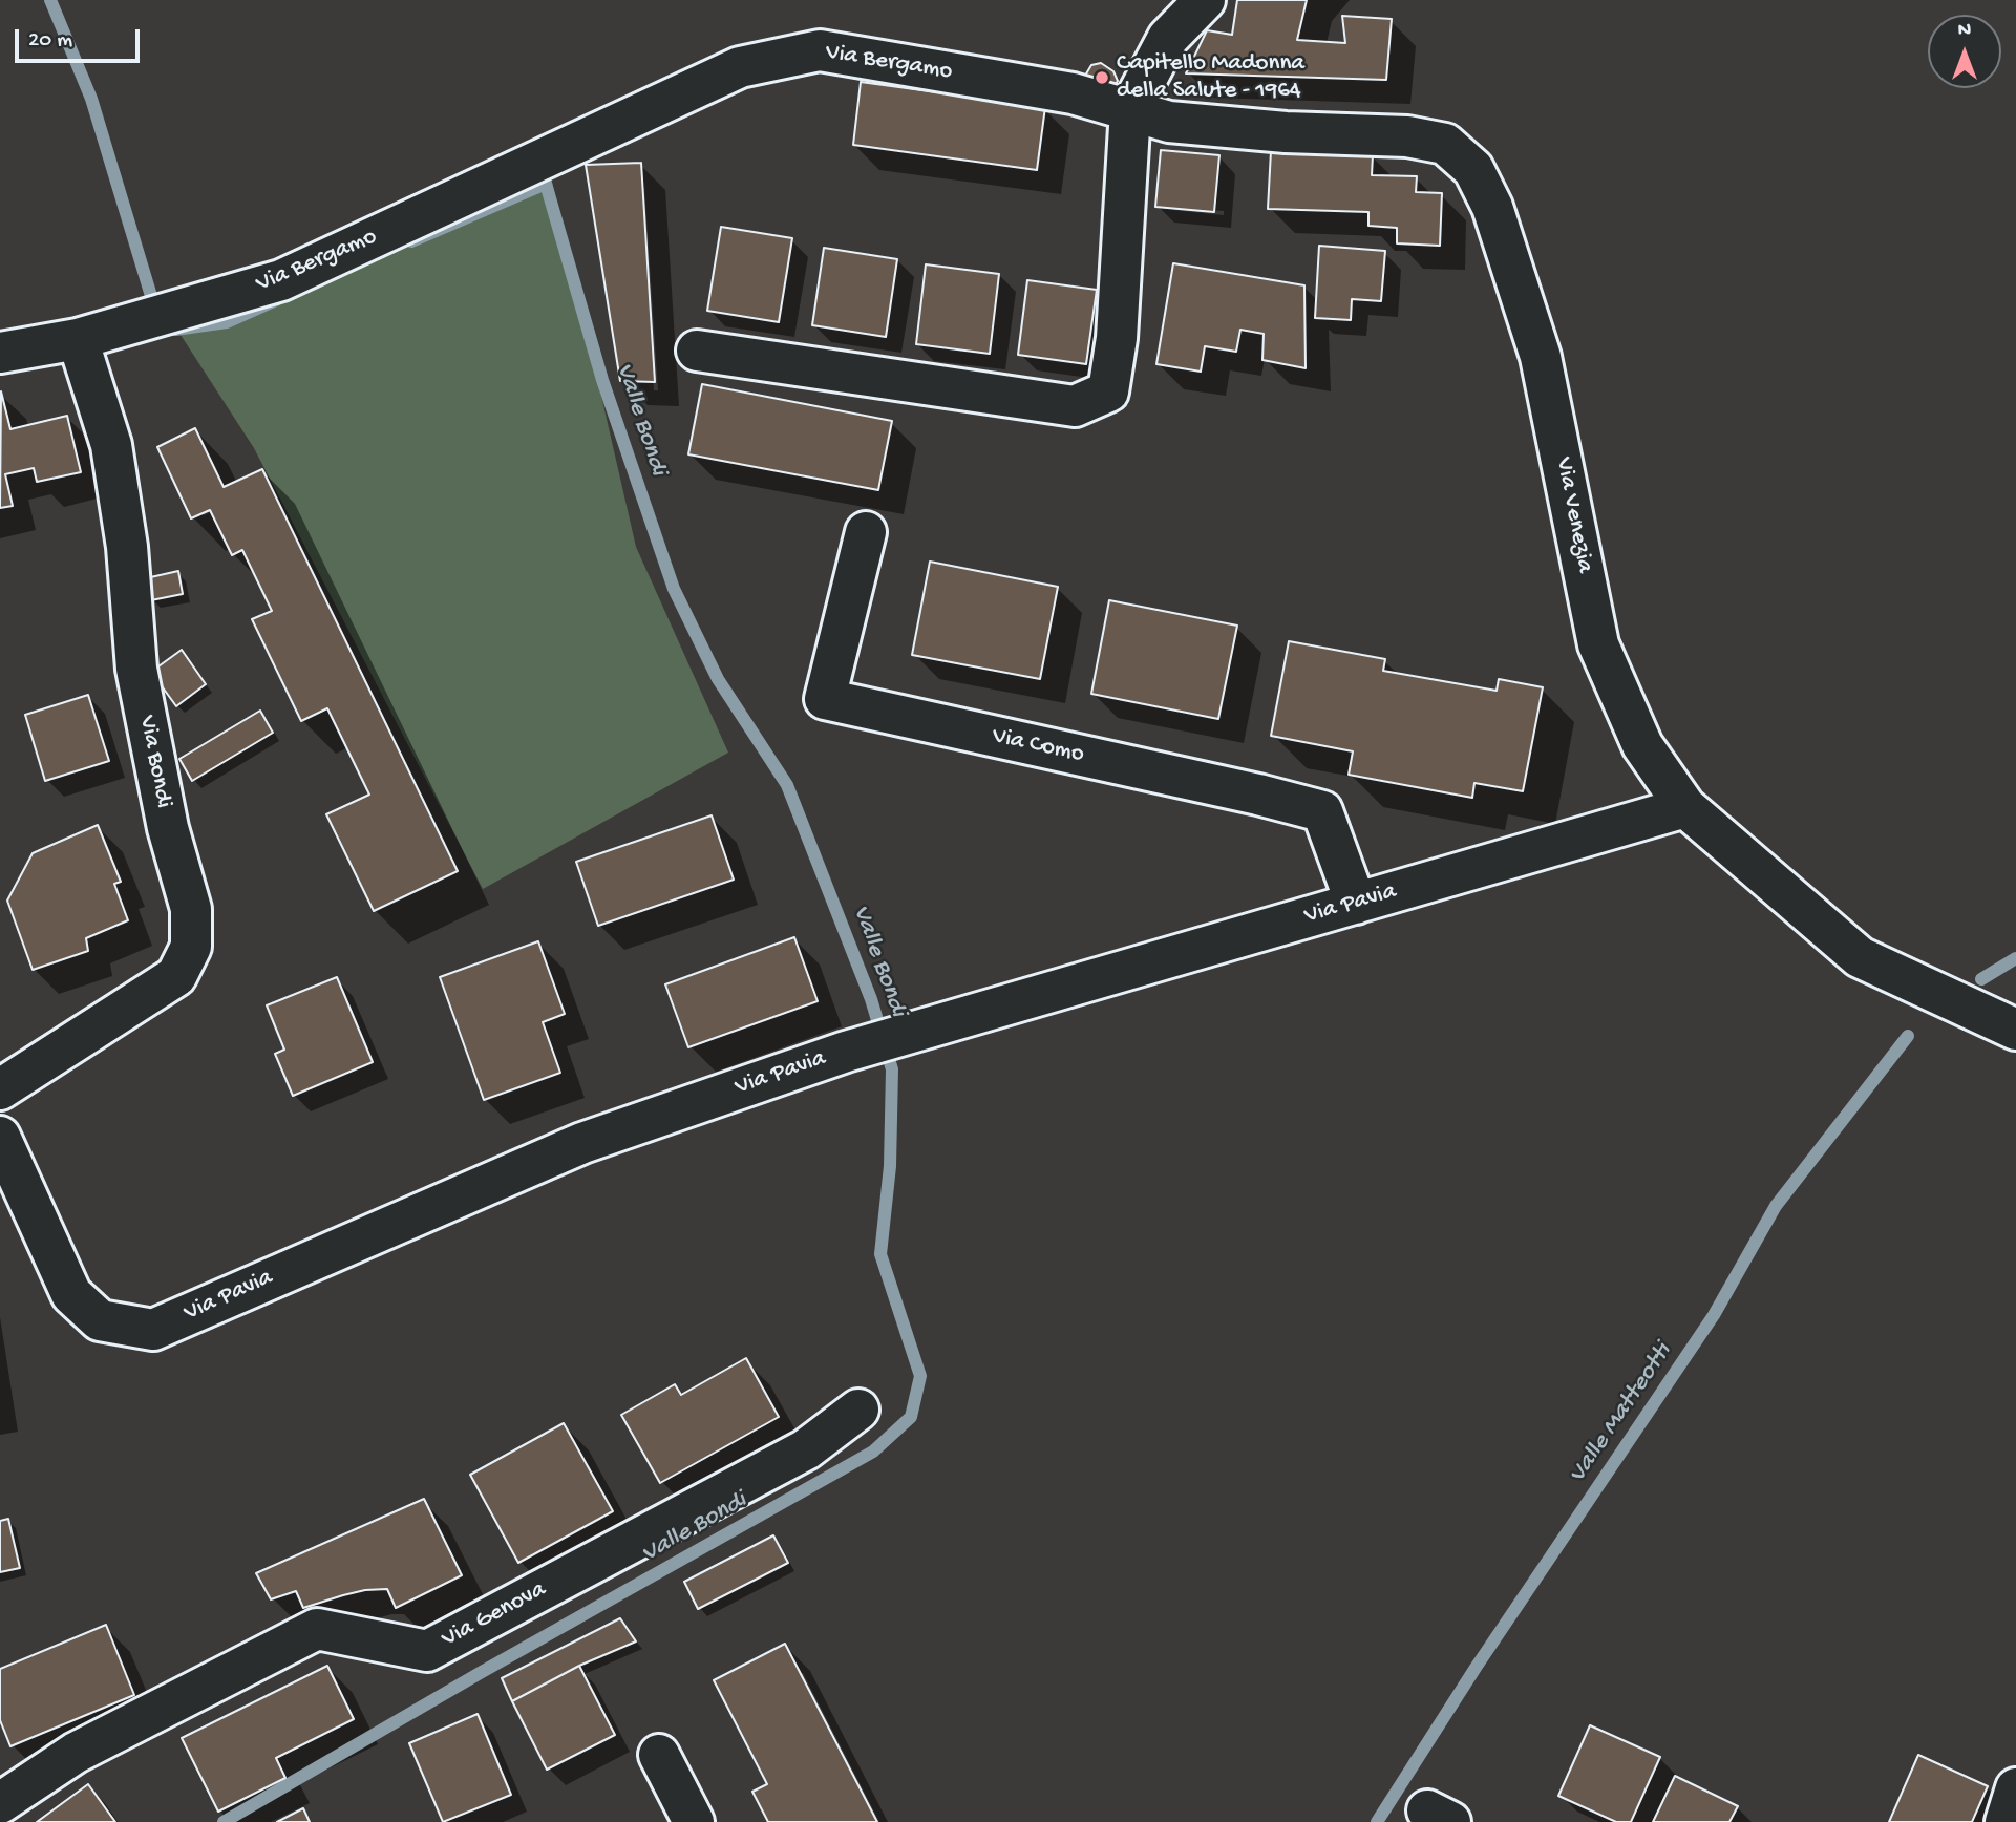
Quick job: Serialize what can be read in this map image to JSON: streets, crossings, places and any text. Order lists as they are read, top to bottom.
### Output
{
  "streets": {
    "street": [
      "Via Bergamo",
      "Via Venezia",
      "Via Como",
      "Via Bondi",
      "Via Pavia",
      "Via Genova"
    ]
  },
  "crossings": [
    ["Via Bergamo", "Via Venezia"],
    ["Via Bergamo", "Via Bondi"],
    ["Via Venezia", "Via Pavia"],
    ["Via Como", "Via Pavia"]
  ],
  "water": ["Valle Bondi", "Valle Matteotti"],
  "places": ["Capitello Madonna della Salute - 1964"],
  "scale_bar": "20 m",
  "north": "top"
}
